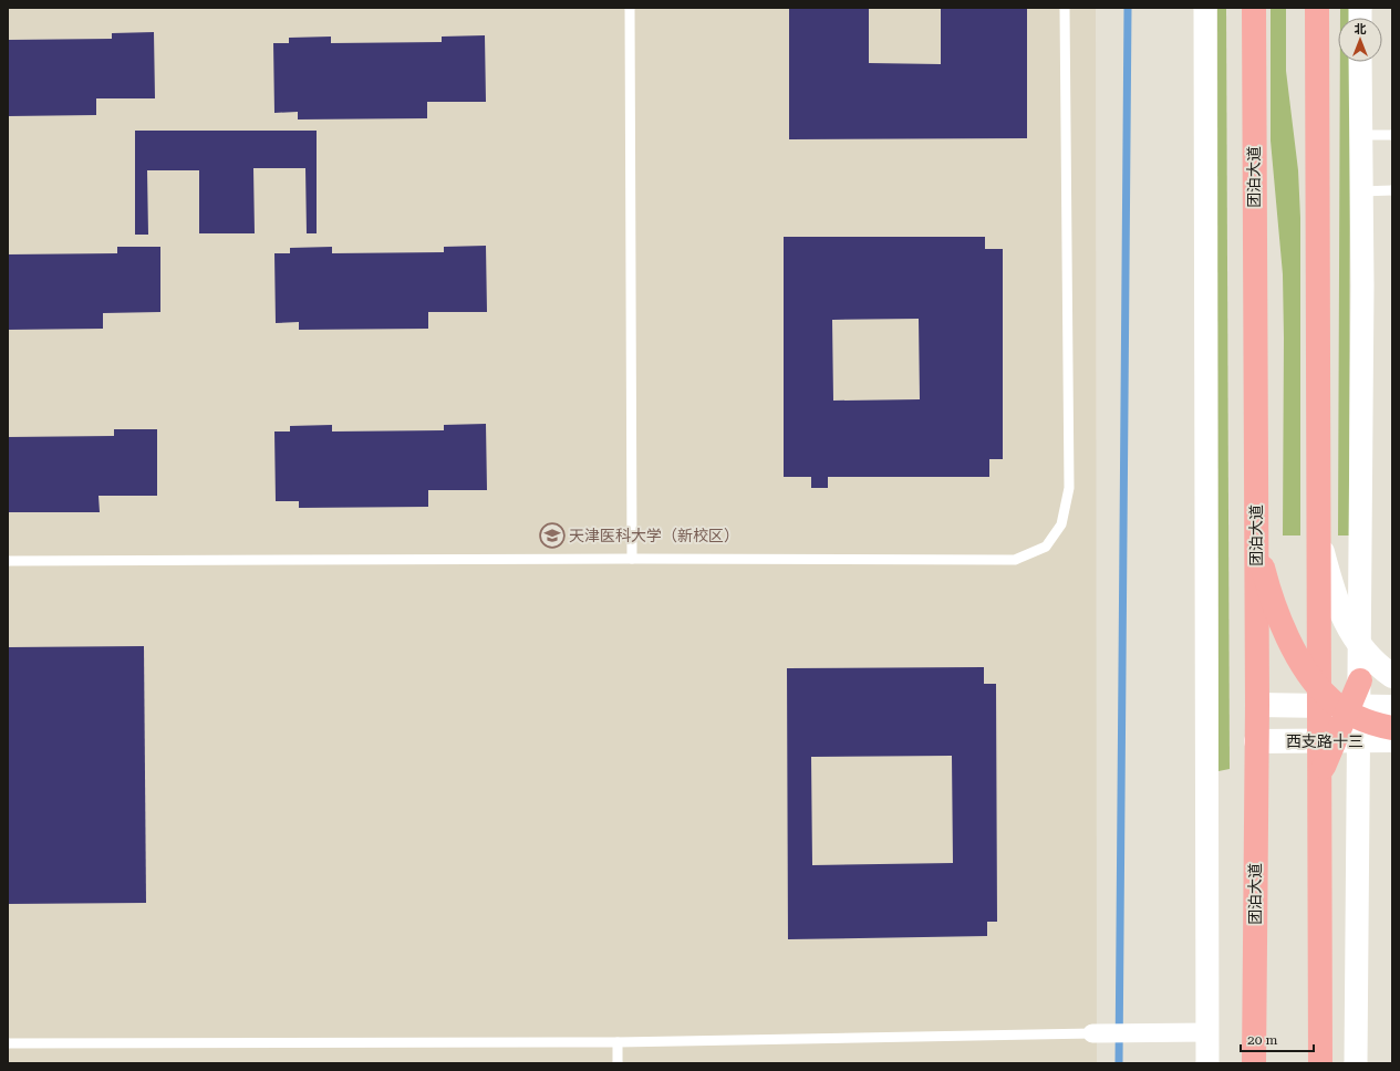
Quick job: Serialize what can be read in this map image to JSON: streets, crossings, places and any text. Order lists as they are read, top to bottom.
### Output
{
  "streets": {
    "highway": ["团泊大道"],
    "main road": ["西支路十三"]
  },
  "crossings": [
    ["团泊大道", "西支路十三"]
  ],
  "places": {
    "school or university": ["天津医科大学（新校区）"]
  },
  "scale_bar": "20 m",
  "north": "top"
}
